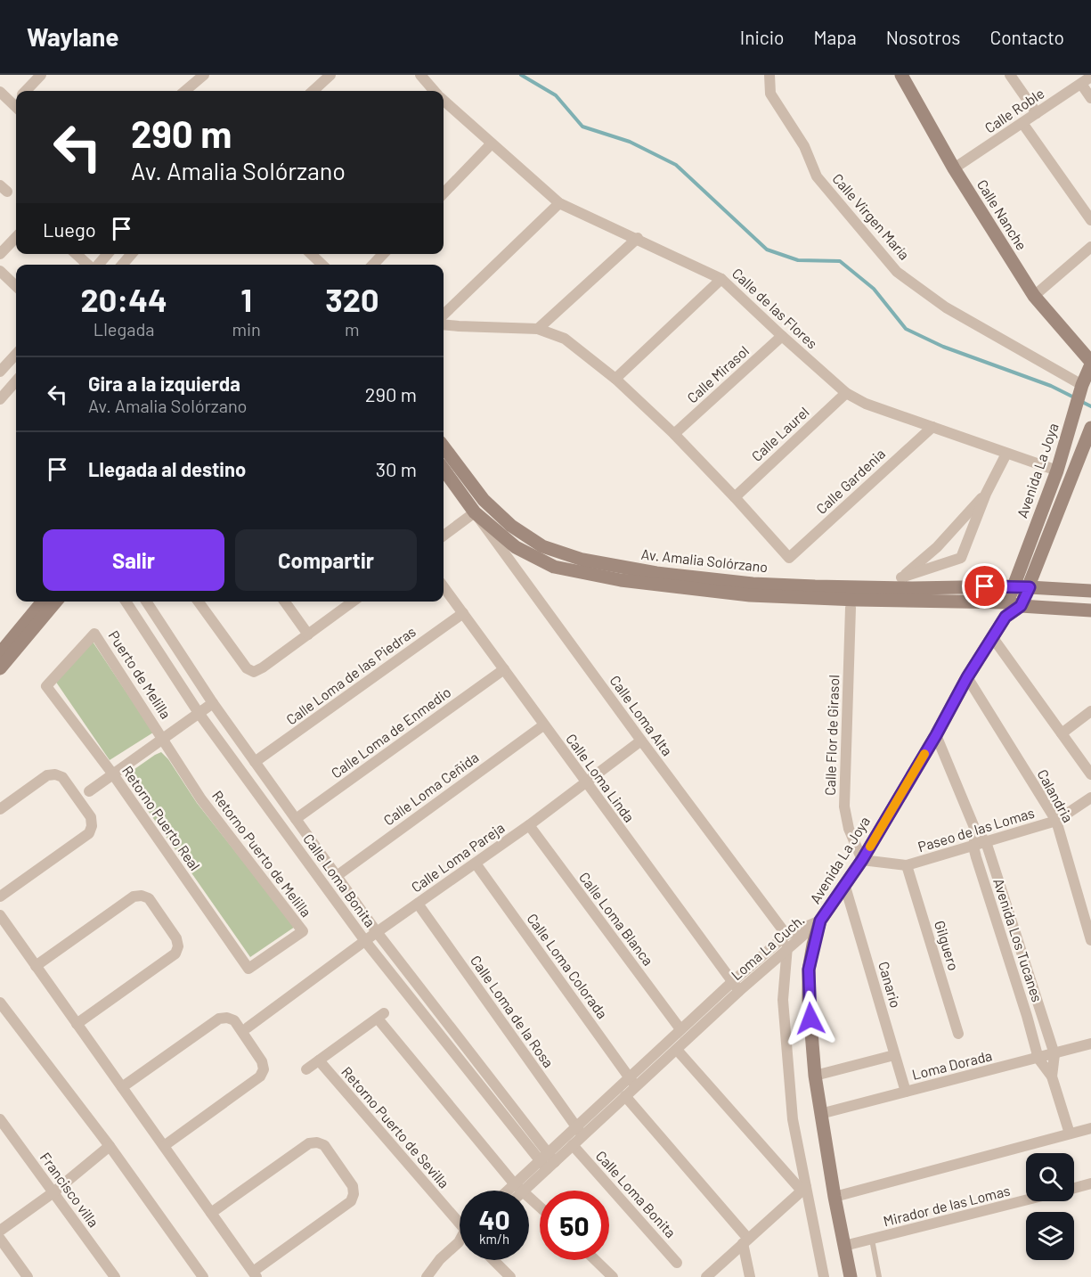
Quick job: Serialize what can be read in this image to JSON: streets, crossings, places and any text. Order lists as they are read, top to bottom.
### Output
{
  "streets": {
    "main road": ["Calle Nanche", "Avenida La Joya", "Av. Amalia Solórzano"],
    "street": [
      "Calle Roble",
      "Calle Virgen María",
      "Calle de las Flores",
      "Calle Mirasol",
      "Calle Laurel",
      "Calle Gardenia",
      "Puerto de Melilla",
      "Calle Loma de las Piedras",
      "Calle Loma Alta",
      "Calle Loma de Enmedio",
      "Calle Flor de Girasol",
      "Calle Loma Linda",
      "Calle Loma Ceñida",
      "Calandria",
      "Retorno Puerto Real",
      "Paseo de las Lomas",
      "Retorno Puerto de Melilla",
      "Calle Loma Pareja",
      "Calle Loma Bonita",
      "Calle Loma Blanca",
      "Avenida Los Tucanes",
      "Gilguero",
      "Loma La Cuch.",
      "Calle Loma Colorada",
      "Canario",
      "Calle Loma de la Rosa",
      "Loma Dorada",
      "Retorno Puerto de Sevilla",
      "Francisco villa",
      "Mirador de las Lomas"
    ]
  },
  "crossings": [
    ["Calle Roble", "Calle Nanche"],
    ["Calle Nanche", "Avenida La Joya"],
    ["Calle Virgen María", "Avenida La Joya"],
    ["Calle de las Flores", "Calle Mirasol"],
    ["Calle de las Flores", "Calle Laurel"],
    ["Calle de las Flores", "Avenida La Joya"],
    ["Calle de las Flores", "Calle Gardenia"],
    ["Calle Laurel", "Calle Gardenia"],
    ["Avenida La Joya", "Av. Amalia Solórzano"],
    ["Avenida La Joya", "Calle Flor de Girasol"],
    ["Avenida La Joya", "Calandria"],
    ["Avenida La Joya", "Paseo de las Lomas"],
    ["Avenida La Joya", "Avenida Los Tucanes"],
    ["Avenida La Joya", "Loma La Cuch."],
    ["Avenida La Joya", "Canario"],
    ["Avenida La Joya", "Loma Dorada"],
    ["Avenida La Joya", "Mirador de las Lomas"],
    ["Av. Amalia Solórzano", "Calle Loma Alta"],
    ["Puerto de Melilla", "Retorno Puerto Real"],
    ["Puerto de Melilla", "Retorno Puerto de Melilla"],
    ["Calle Loma de las Piedras", "Calle Loma Linda"],
    ["Calle Loma de las Piedras", "Calle Loma Bonita"],
    ["Calle Loma Alta", "Calle Loma Pareja"],
    ["Calle Loma Alta", "Loma La Cuch."],
    ["Calle Loma de Enmedio", "Calle Loma Linda"],
    ["Calle Loma de Enmedio", "Calle Loma Bonita"],
    ["Calle Flor de Girasol", "Paseo de las Lomas"],
    ["Calle Loma Linda", "Calle Loma Ceñida"],
    ["Calle Loma Linda", "Calle Loma Pareja"],
    ["Calle Loma Linda", "Loma La Cuch."],
    ["Calle Loma Ceñida", "Calle Loma Bonita"],
    ["Calandria", "Paseo de las Lomas"],
    ["Retorno Puerto Real", "Retorno Puerto de Melilla"],
    ["Paseo de las Lomas", "Avenida Los Tucanes"],
    ["Paseo de las Lomas", "Gilguero"],
    ["Calle Loma Pareja", "Calle Loma Bonita"],
    ["Calle Loma Pareja", "Calle Loma Blanca"],
    ["Calle Loma Pareja", "Calle Loma Colorada"],
    ["Calle Loma Pareja", "Calle Loma de la Rosa"],
    ["Calle Loma Bonita", "Loma La Cuch."],
    ["Calle Loma Blanca", "Loma La Cuch."],
    ["Avenida Los Tucanes", "Loma Dorada"],
    ["Loma La Cuch.", "Calle Loma Colorada"],
    ["Loma La Cuch.", "Calle Loma de la Rosa"],
    ["Loma La Cuch.", "Retorno Puerto de Sevilla"],
    ["Canario", "Loma Dorada"]
  ],
  "page": {
    "header": "Waylane",
    "nav": [
      "Inicio",
      "Mapa",
      "Nosotros",
      "Contacto"
    ],
    "turn": ["290 m", "Av. Amalia Solórzano"],
    "then": "Luego",
    "eta": [
      "20:44",
      "Llegada",
      "1",
      "min",
      "320",
      "m"
    ],
    "list": [
      {
        "name": "Gira a la izquierda",
        "note": "Av. Amalia Solórzano",
        "value": "290 m"
      },
      {
        "name": "Llegada al destino",
        "value": "30 m"
      }
    ],
    "buttons": ["Salir", "Compartir"],
    "speed": "40 km/h",
    "limit": "50"
  }
}
